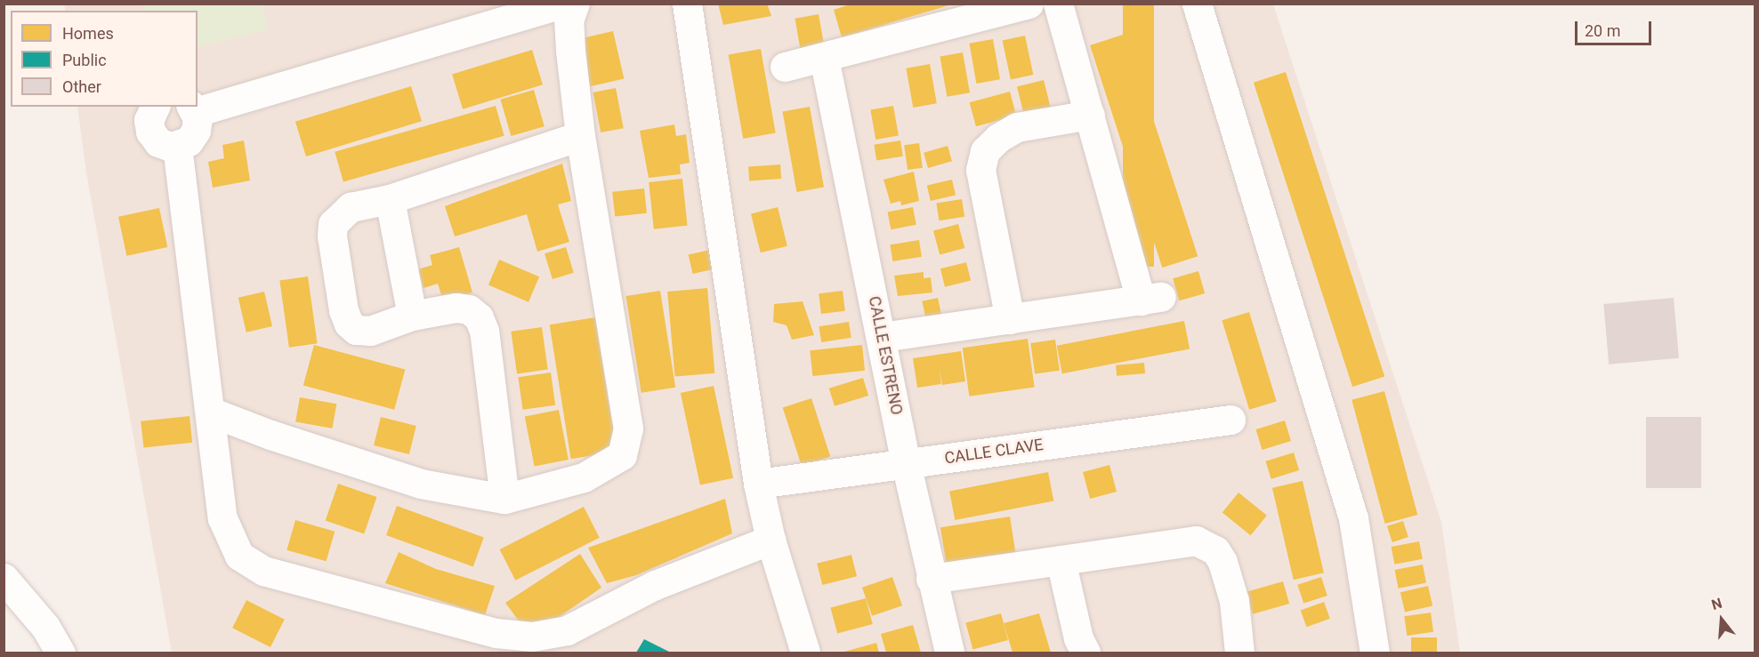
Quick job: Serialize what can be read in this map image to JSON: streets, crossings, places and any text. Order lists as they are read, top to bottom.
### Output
{
  "streets": {
    "street": ["CALLE ESTRENO", "CALLE CLAVE"]
  },
  "crossings": [
    ["CALLE ESTRENO", "CALLE CLAVE"]
  ],
  "legend": ["Homes", "Public", "Other"],
  "scale_bar": "20 m",
  "north": "top"
}
